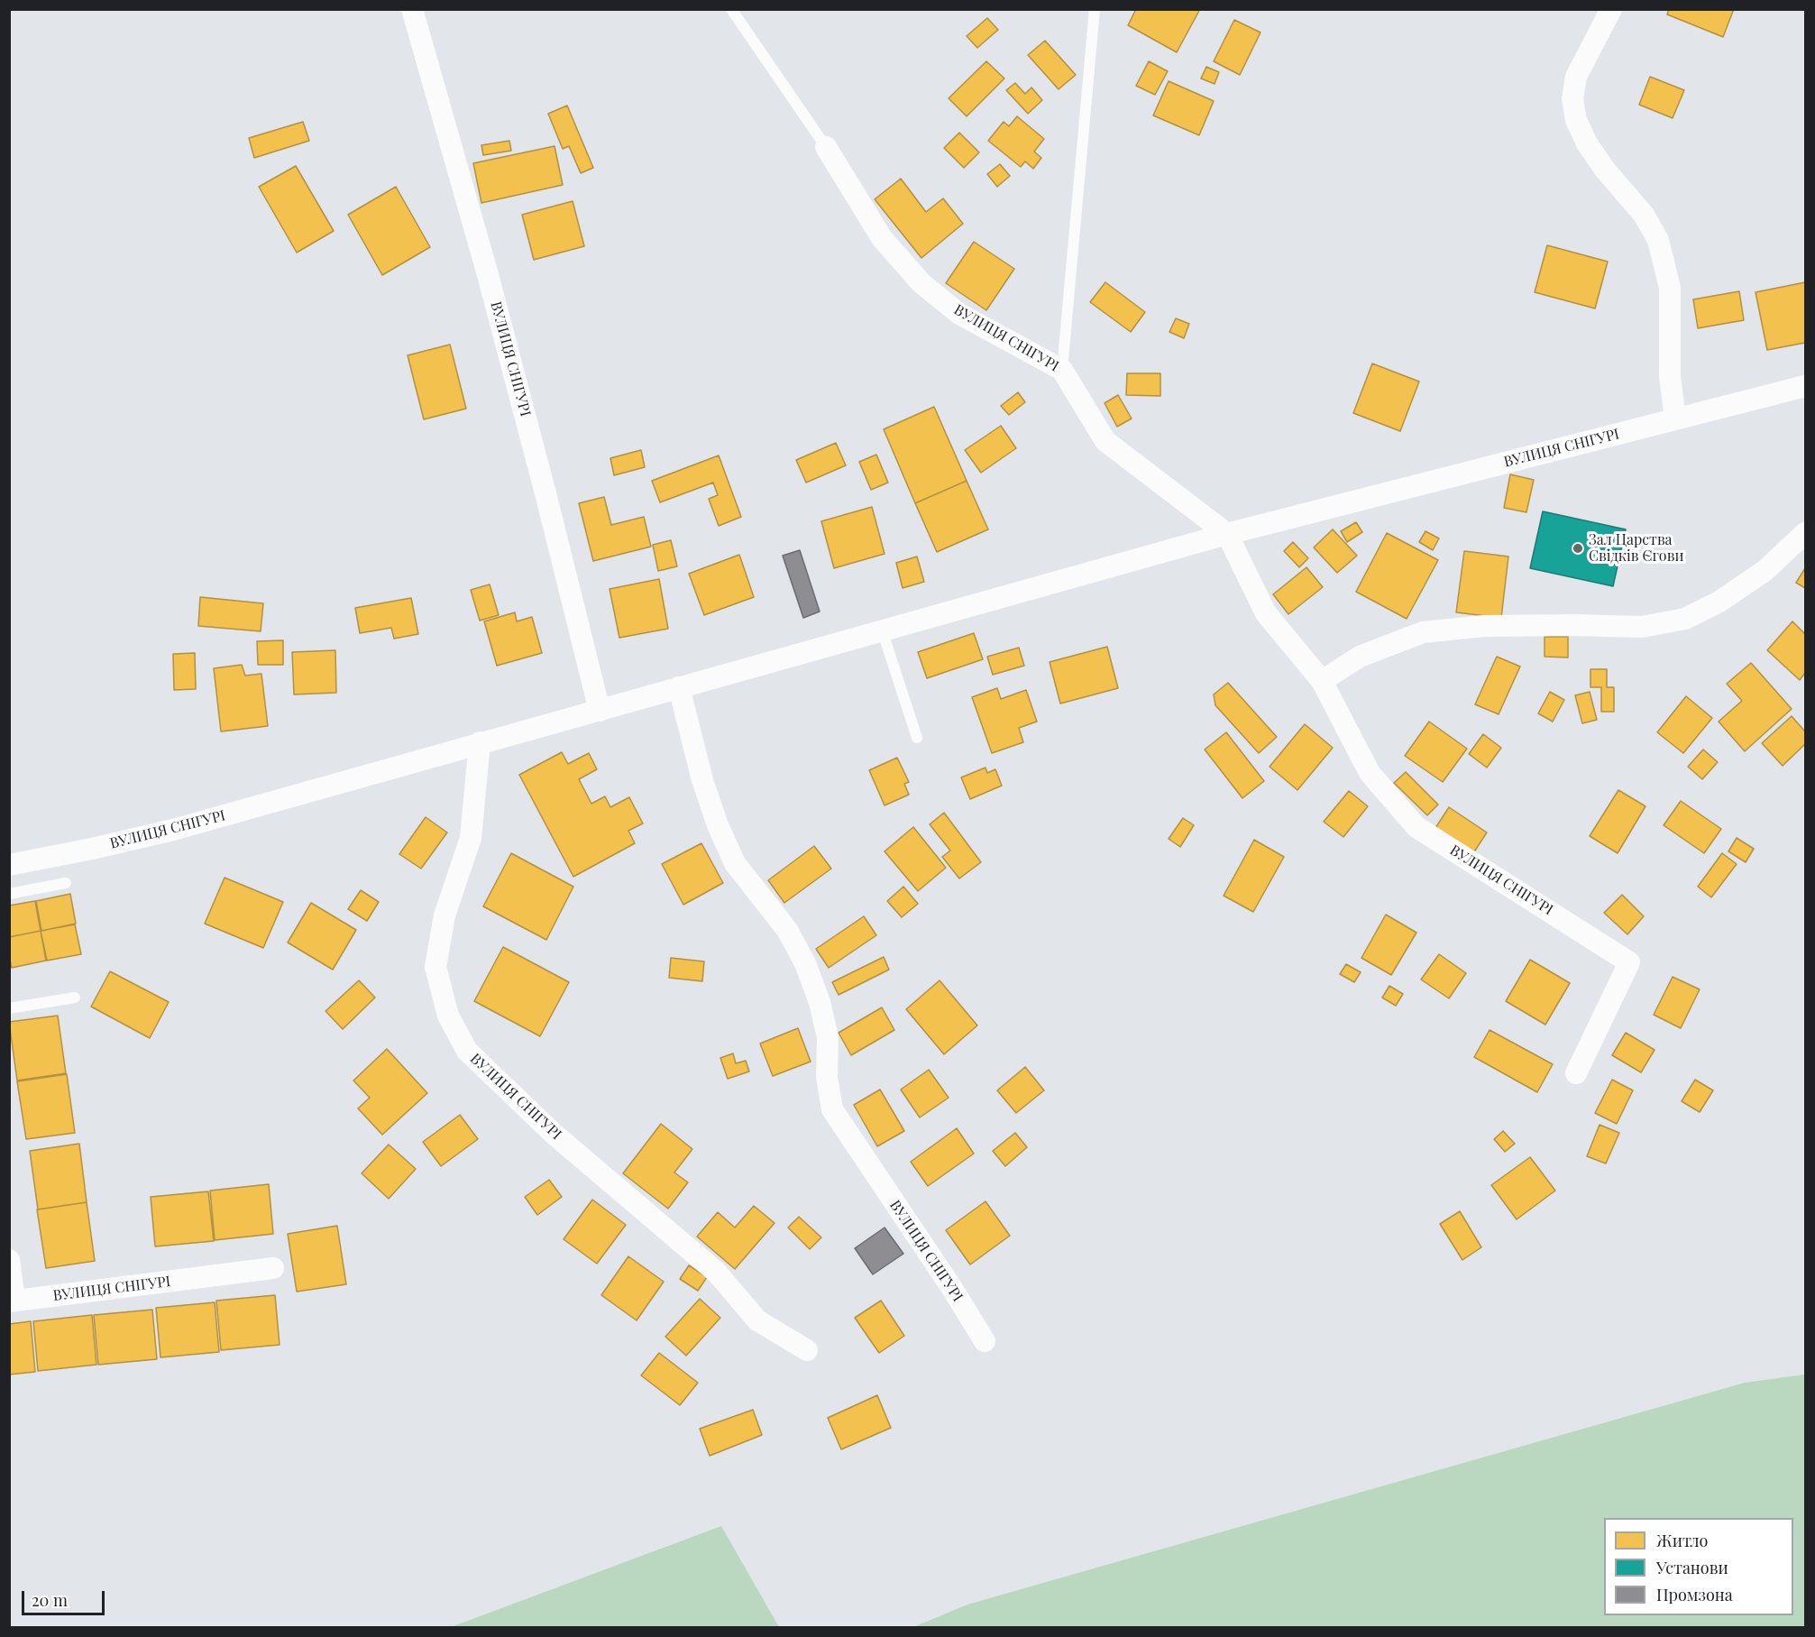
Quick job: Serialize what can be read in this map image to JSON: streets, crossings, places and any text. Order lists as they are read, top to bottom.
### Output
{
  "streets": {
    "street": ["ВУЛИЦЯ СНІГУРІ"]
  },
  "places": ["Зал Царства Свідків Єгови"],
  "legend": ["Житло", "Установи", "Промзона"],
  "scale_bar": "20 m"
}
